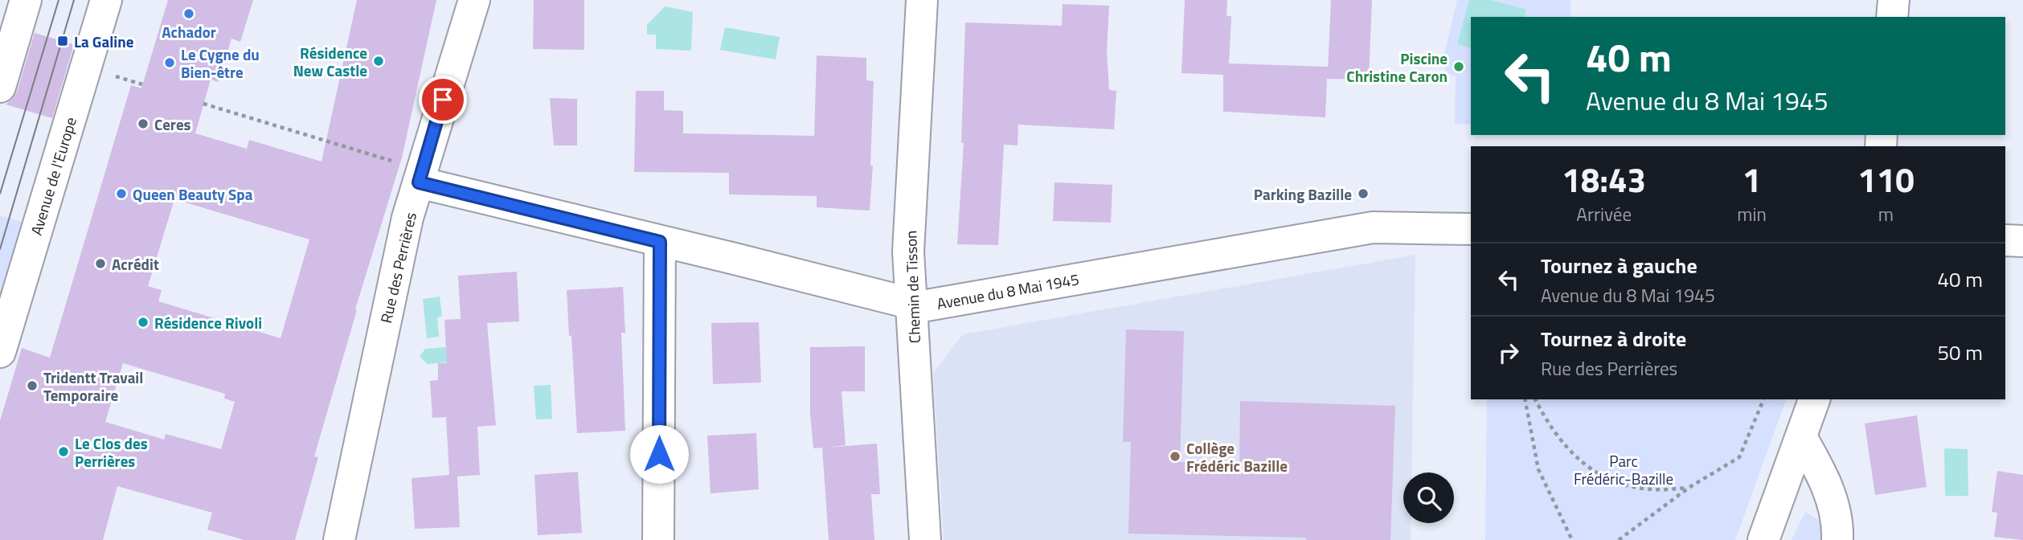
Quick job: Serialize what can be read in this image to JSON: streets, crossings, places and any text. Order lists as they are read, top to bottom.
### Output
{
  "streets": {
    "street": [
      "Avenue de l'Europe",
      "Rue des Perrières",
      "Chemin de Tisson",
      "Avenue du 8 Mai 1945"
    ]
  },
  "crossings": [
    ["Rue des Perrières", "Avenue du 8 Mai 1945"],
    ["Chemin de Tisson", "Avenue du 8 Mai 1945"]
  ],
  "parks": ["Parc Frédéric-Bazille"],
  "places": {
    "other": [
      "Achador",
      "Résidence New Castle",
      "Le Cygne du Bien-être",
      "Piscine Christine Caron",
      "Ceres",
      "Queen Beauty Spa",
      "Parking Bazille",
      "Acrédit",
      "Résidence Rivoli",
      "Tridentt Travail Temporaire",
      "Le Clos des Perrières",
      "Collège Frédéric Bazille"
    ],
    "transit": ["La Galine"]
  },
  "page": {
    "turn": ["40 m", "Avenue du 8 Mai 1945"],
    "eta": [
      "18:43",
      "Arrivée",
      "1",
      "min",
      "110",
      "m"
    ],
    "list": [
      {
        "name": "Tournez à gauche",
        "note": "Avenue du 8 Mai 1945",
        "value": "40 m"
      },
      {
        "name": "Tournez à droite",
        "note": "Rue des Perrières",
        "value": "50 m"
      }
    ]
  }
}
